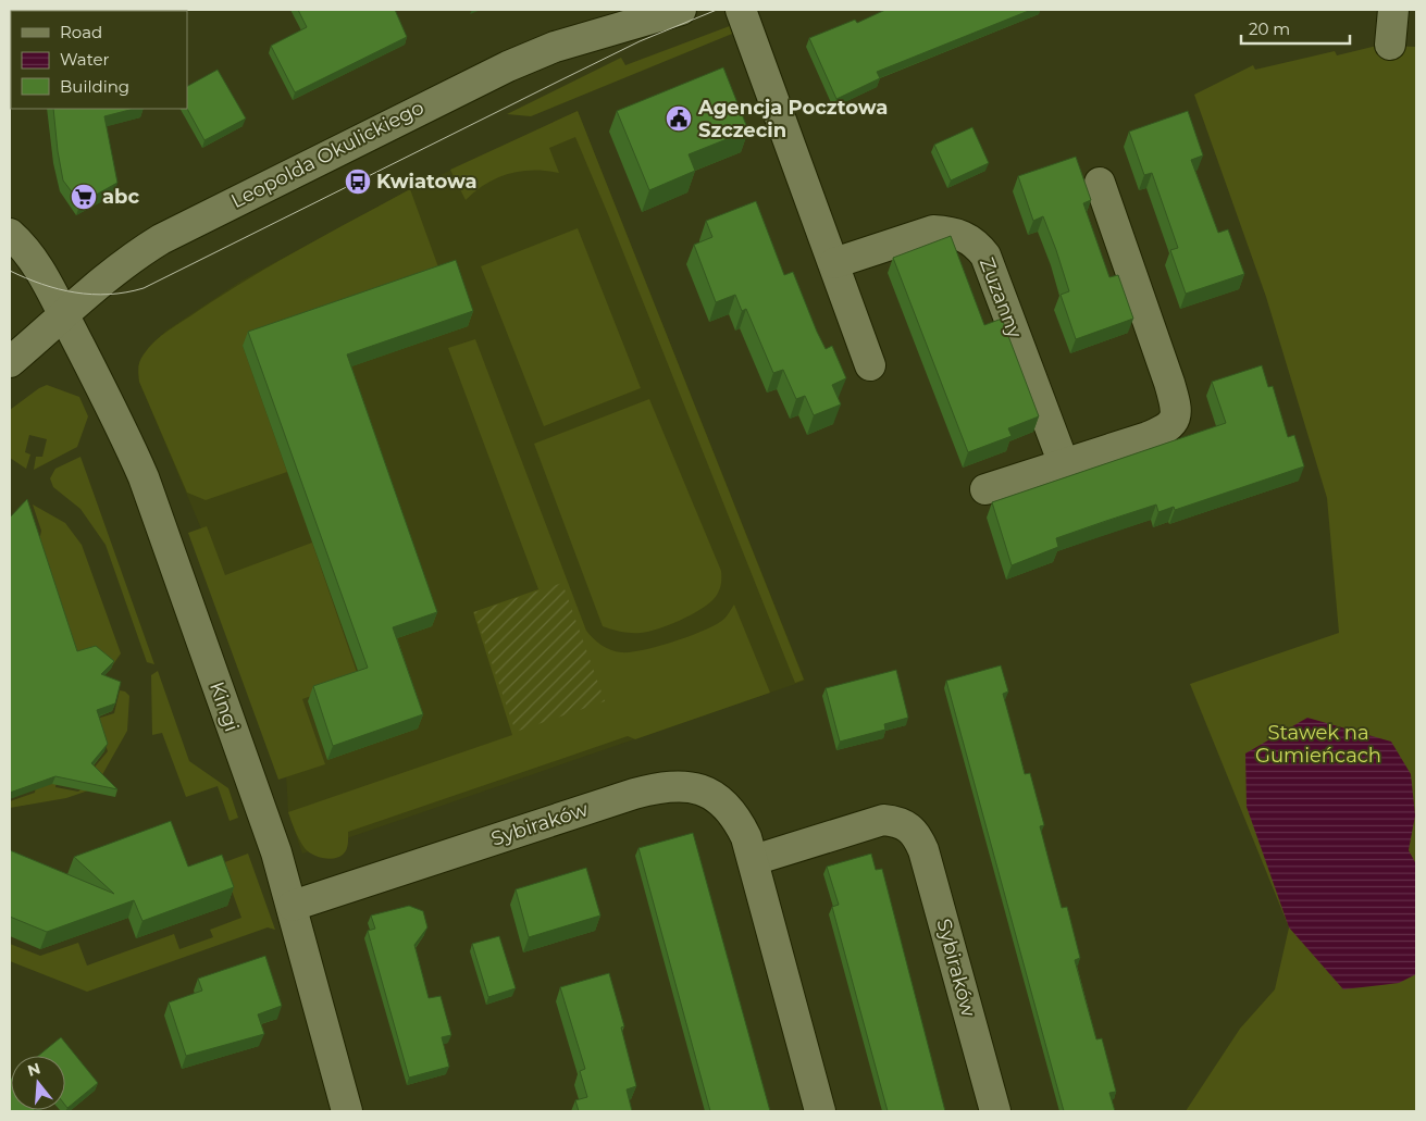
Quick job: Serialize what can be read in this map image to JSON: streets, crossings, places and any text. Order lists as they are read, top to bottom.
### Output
{
  "streets": {
    "street": [
      "Leopolda Okulickiego",
      "Zuzanny",
      "Kingi",
      "Sybiraków"
    ]
  },
  "crossings": [
    ["Leopolda Okulickiego", "Kingi"],
    ["Kingi", "Sybiraków"]
  ],
  "parks": ["Stawek na Gumieńcach"],
  "places": {
    "public building": ["Agencja Pocztowa Szczecin"],
    "bus stop": ["Kwiatowa"],
    "supermarket": ["abc"]
  },
  "legend": ["Road", "Water", "Building"],
  "scale_bar": "20 m",
  "north": "top"
}
